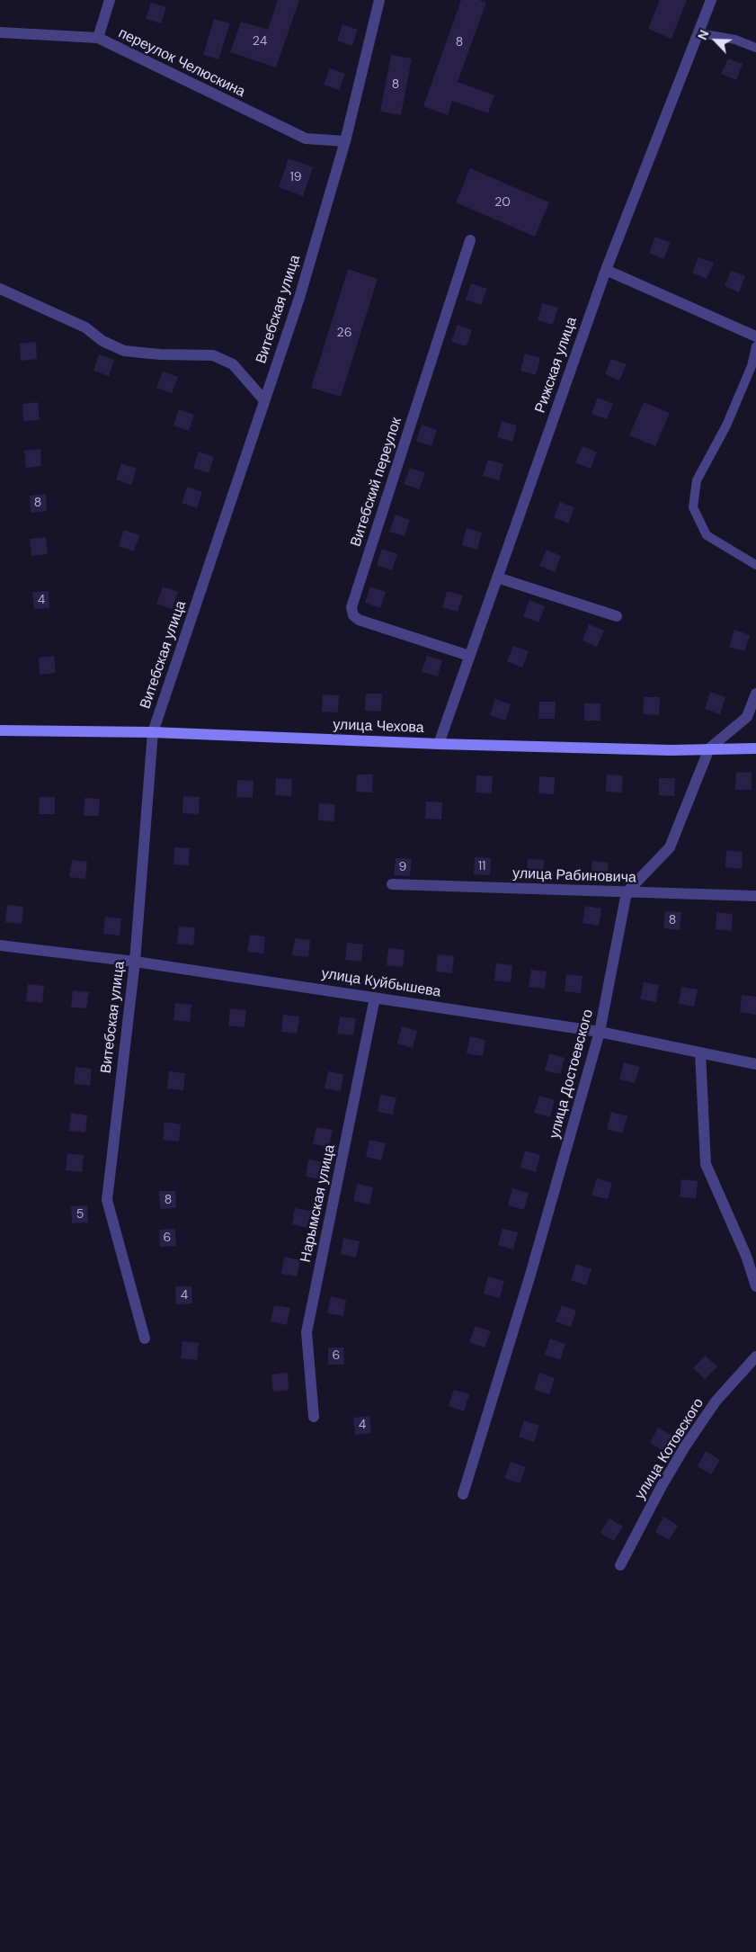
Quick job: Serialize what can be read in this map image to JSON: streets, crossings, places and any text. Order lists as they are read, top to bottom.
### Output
{
  "streets": {
    "street": [
      "переулок Челюскина",
      "Витебская улица",
      "Рижская улица",
      "Витебский переулок",
      "улица Чехова",
      "улица Рабиновича",
      "улица Куйбышева",
      "улица Достоевского",
      "Нарымская улица",
      "улица Котовского"
    ]
  },
  "crossings": [
    ["переулок Челюскина", "Витебская улица"],
    ["Витебская улица", "улица Чехова"],
    ["Витебская улица", "улица Куйбышева"],
    ["Рижская улица", "Витебский переулок"],
    ["Рижская улица", "улица Чехова"],
    ["улица Рабиновича", "улица Достоевского"],
    ["улица Куйбышева", "улица Достоевского"],
    ["улица Куйбышева", "Нарымская улица"]
  ],
  "house_numbers": [
    "24",
    "8",
    "8",
    "19",
    "20",
    "26",
    "8",
    "4",
    "11",
    "9",
    "8",
    "8",
    "5",
    "6",
    "4",
    "6",
    "4"
  ],
  "north": "top left"
}
